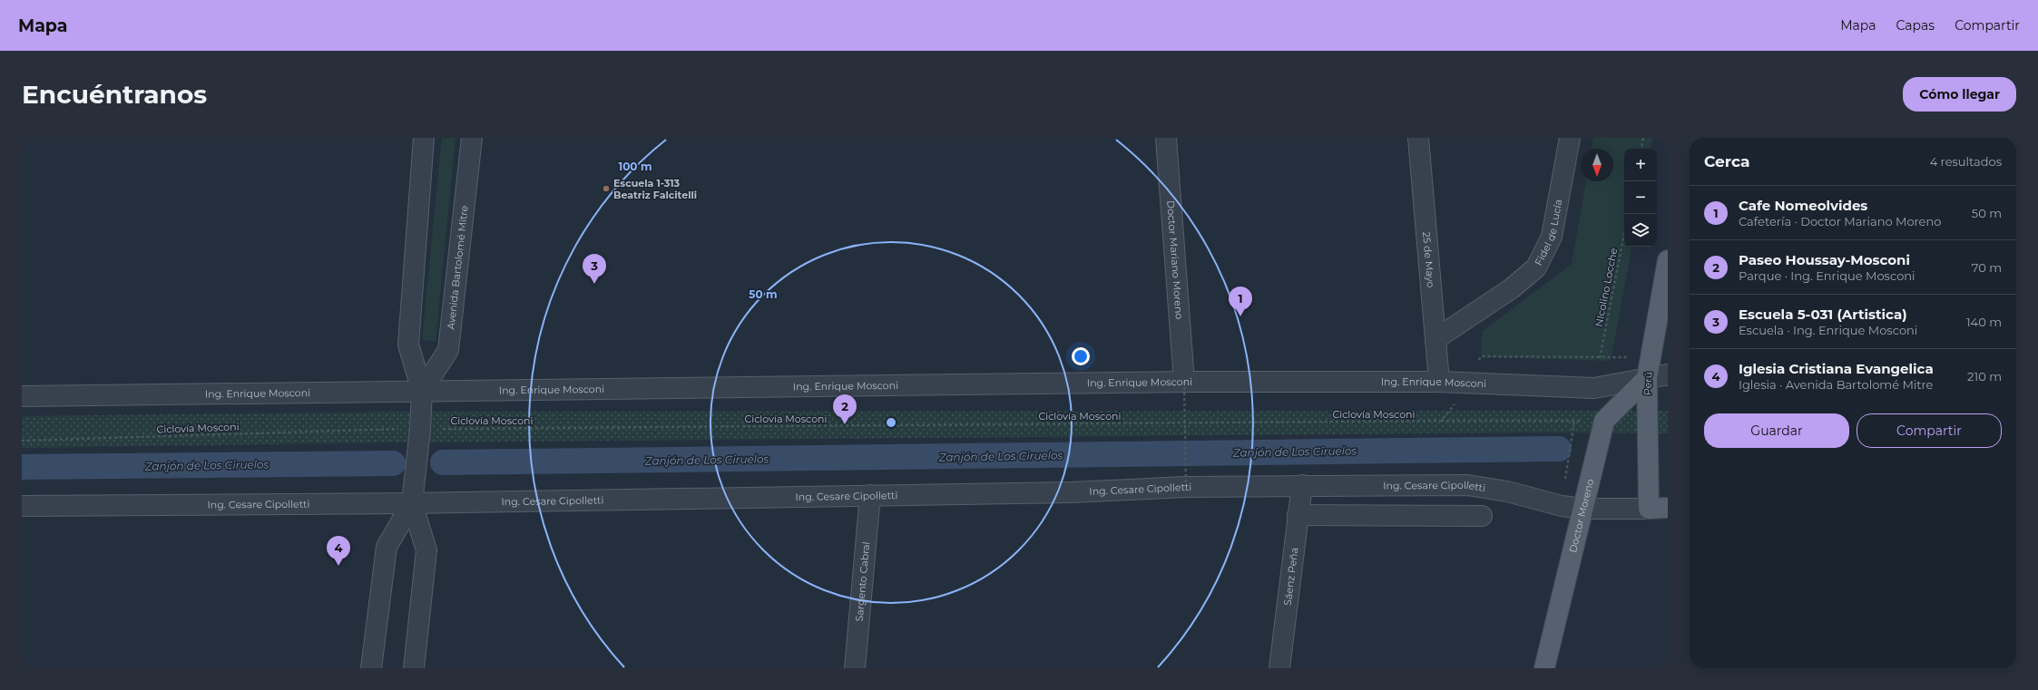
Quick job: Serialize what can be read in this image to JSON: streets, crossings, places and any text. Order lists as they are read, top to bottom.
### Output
{
  "streets": {
    "main road": ["Perú", "Doctor Moreno"],
    "street": [
      "Fidel de Lucía",
      "25 de Mayo",
      "Doctor Mariano Moreno",
      "Avenida Bartolomé Mitre",
      "Ing. Enrique Mosconi",
      "Ing. Cesare Cipolletti",
      "Sáenz Peña",
      "Sargento Cabral"
    ],
    "path": ["NIcolino Locche", "Ciclovía Mosconi"]
  },
  "crossings": [
    ["Fidel de Lucía", "25 de Mayo"],
    ["25 de Mayo", "Ing. Enrique Mosconi"],
    ["Doctor Mariano Moreno", "Ing. Enrique Mosconi"],
    ["Avenida Bartolomé Mitre", "Ing. Enrique Mosconi"],
    ["NIcolino Locche", "Ing. Enrique Mosconi"],
    ["Ing. Enrique Mosconi", "Perú"],
    ["Perú", "Ing. Cesare Cipolletti"],
    ["Ciclovía Mosconi", "Doctor Moreno"],
    ["Ing. Cesare Cipolletti", "Doctor Moreno"],
    ["Ing. Cesare Cipolletti", "Sáenz Peña"],
    ["Ing. Cesare Cipolletti", "Sargento Cabral"]
  ],
  "water": ["Zanjón de Los Ciruelos"],
  "places": ["Escuela 1-313 Beatriz Falcitelli"],
  "north": "bottom",
  "page": {
    "header": "Mapa",
    "nav": ["Mapa", "Capas", "Compartir"],
    "buttons": [
      "Cómo llegar",
      ["Guardar", "Compartir"]
    ],
    "title": "Encuéntranos",
    "heading": ["Cerca", "4 resultados"],
    "map_buttons": ["+", "−"],
    "list": [
      {
        "mark": "1",
        "name": "Cafe Nomeolvides",
        "note": "Cafetería · Doctor Mariano Moreno",
        "value": "50 m"
      },
      {
        "mark": "2",
        "name": "Paseo Houssay-Mosconi",
        "note": "Parque · Ing. Enrique Mosconi",
        "value": "70 m"
      },
      {
        "mark": "3",
        "name": "Escuela 5-031 (Artistica)",
        "note": "Escuela · Ing. Enrique Mosconi",
        "value": "140 m"
      },
      {
        "mark": "4",
        "name": "Iglesia Cristiana Evangelica",
        "note": "Iglesia · Avenida Bartolomé Mitre",
        "value": "210 m"
      }
    ],
    "pins": [
      "3",
      "1",
      "2",
      "4"
    ]
  },
  "rings": ["100 m", "50 m"]
}
